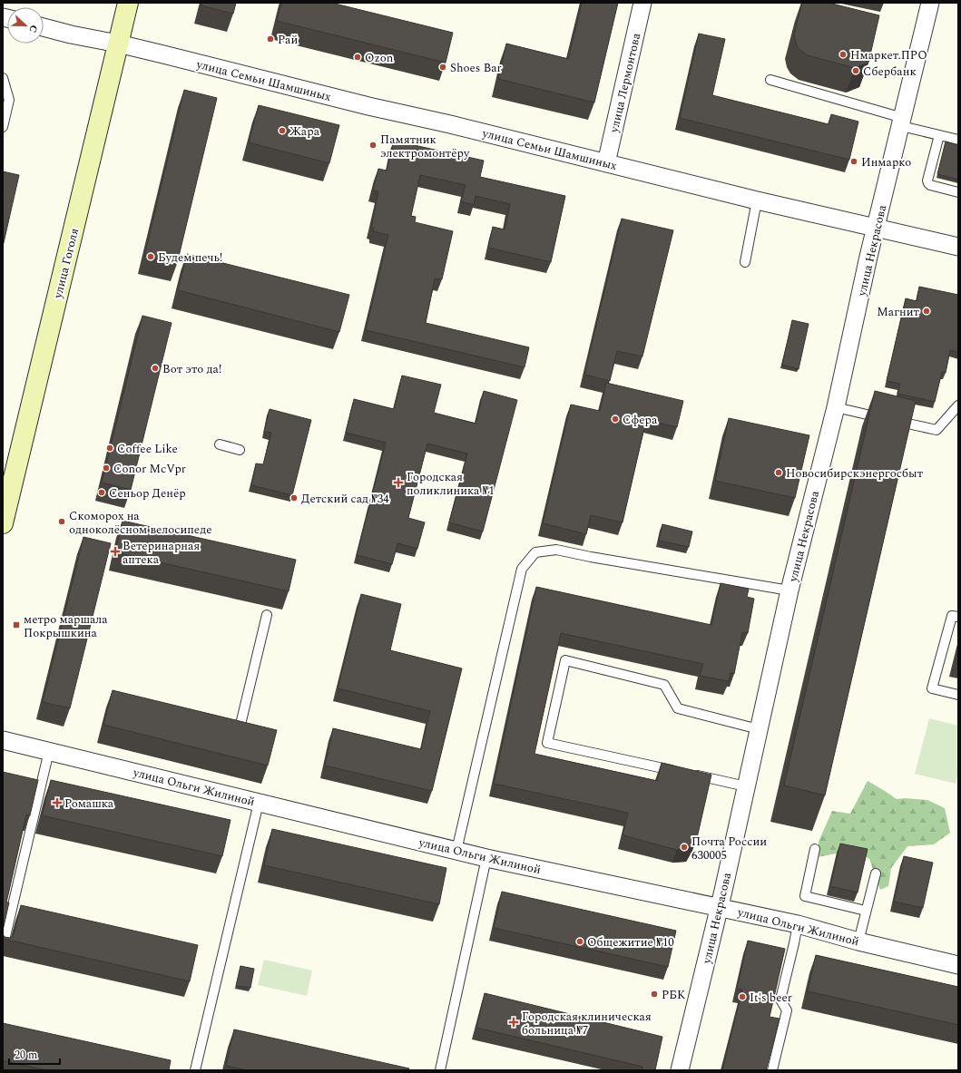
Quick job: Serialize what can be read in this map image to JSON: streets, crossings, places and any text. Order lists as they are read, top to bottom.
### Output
{
  "streets": {
    "main road": ["улица Гоголя"],
    "street": [
      "улица Семьи Шамшиных",
      "улица Лермонтова",
      "улица Некрасова",
      "улица Ольги Жилиной"
    ]
  },
  "crossings": [
    ["улица Семьи Шамшиных", "улица Лермонтова"],
    ["улица Семьи Шамшиных", "улица Некрасова"],
    ["улица Семьи Шамшиных", "улица Гоголя"],
    ["улица Некрасова", "улица Ольги Жилиной"]
  ],
  "places": {
    "other": [
      "Рай",
      "Нмаркет.ПРО",
      "Ozon",
      "Shoes Bar",
      "Сбербанк",
      "Жара",
      "Памятник электромонтёру",
      "Инмарко",
      "Будем печь!",
      "Магнит",
      "Вот это да!",
      "Сфера",
      "Coffee Like",
      "Conor McVpr",
      "Новосибирскэнергосбыт",
      "Сеньор Денёр",
      "Детский сад №34",
      "Скоморох на одноколёсном велосипеде",
      "Почта России 630005",
      "Общежитие №10",
      "РБК",
      "It's beer"
    ],
    "health": [
      "Городская поликлиника №1",
      "Ветеринарная аптека",
      "Ромашка",
      "Городская клиническая больница №7"
    ],
    "transit": ["метро маршала Покрышкина"]
  },
  "scale_bar": "20 m",
  "north": "right"
}
